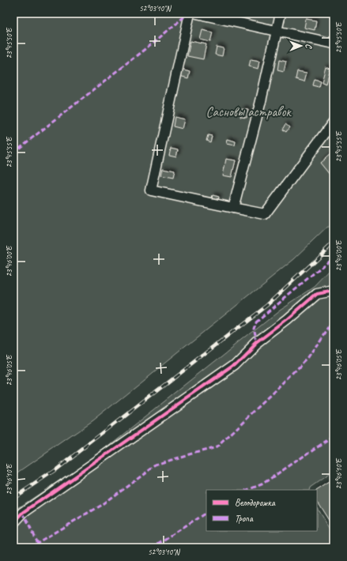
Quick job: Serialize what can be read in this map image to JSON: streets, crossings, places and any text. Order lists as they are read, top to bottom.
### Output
{
  "parks": ["Сасновы астравок"],
  "legend": ["Велодорожка", "Тропа"],
  "north": "right",
  "coordinates": [
    "52°03'10\"N",
    "23°45'50\"E",
    "23°45'55\"E",
    "23°46'00\"E",
    "23°46'05\"E",
    "23°46'10\"E"
  ]
}
